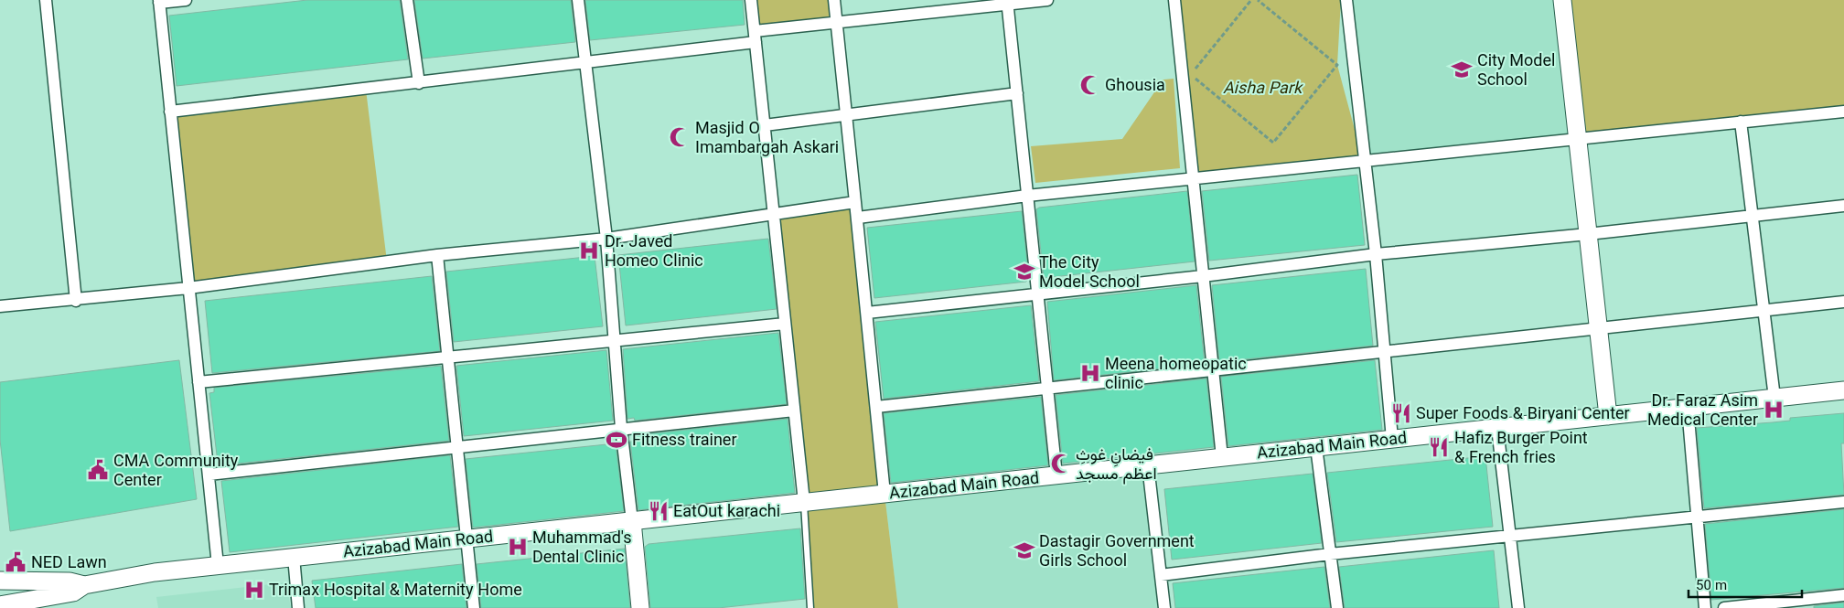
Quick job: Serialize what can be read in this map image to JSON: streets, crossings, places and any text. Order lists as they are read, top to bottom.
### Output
{
  "streets": {
    "street": ["Azizabad Main Road"]
  },
  "parks": ["Aisha Park"],
  "places": {
    "school or university": ["City Model School", "The City Model School", "Dastagir Government Girls School"],
    "mosque": ["Ghousia", "Masjid O Imambargah Askari", "فیضانِ غوثِ اعظم مسجد"],
    "hospital": [
      "Dr. Javed Homeo Clinic",
      "Meena homeopatic clinic",
      "Dr. Faraz Asim Medical Center",
      "Muhammad's Dental Clinic",
      "Trimax Hospital & Maternity Home"
    ],
    "restaurant": ["Super Foods & Biryani Center", "Hafiz Burger Point & French fries", "EatOut karachi"],
    "sports": ["Fitness trainer"],
    "public building": ["CMA Community Center", "NED Lawn"]
  },
  "scale_bar": "50 m"
}
